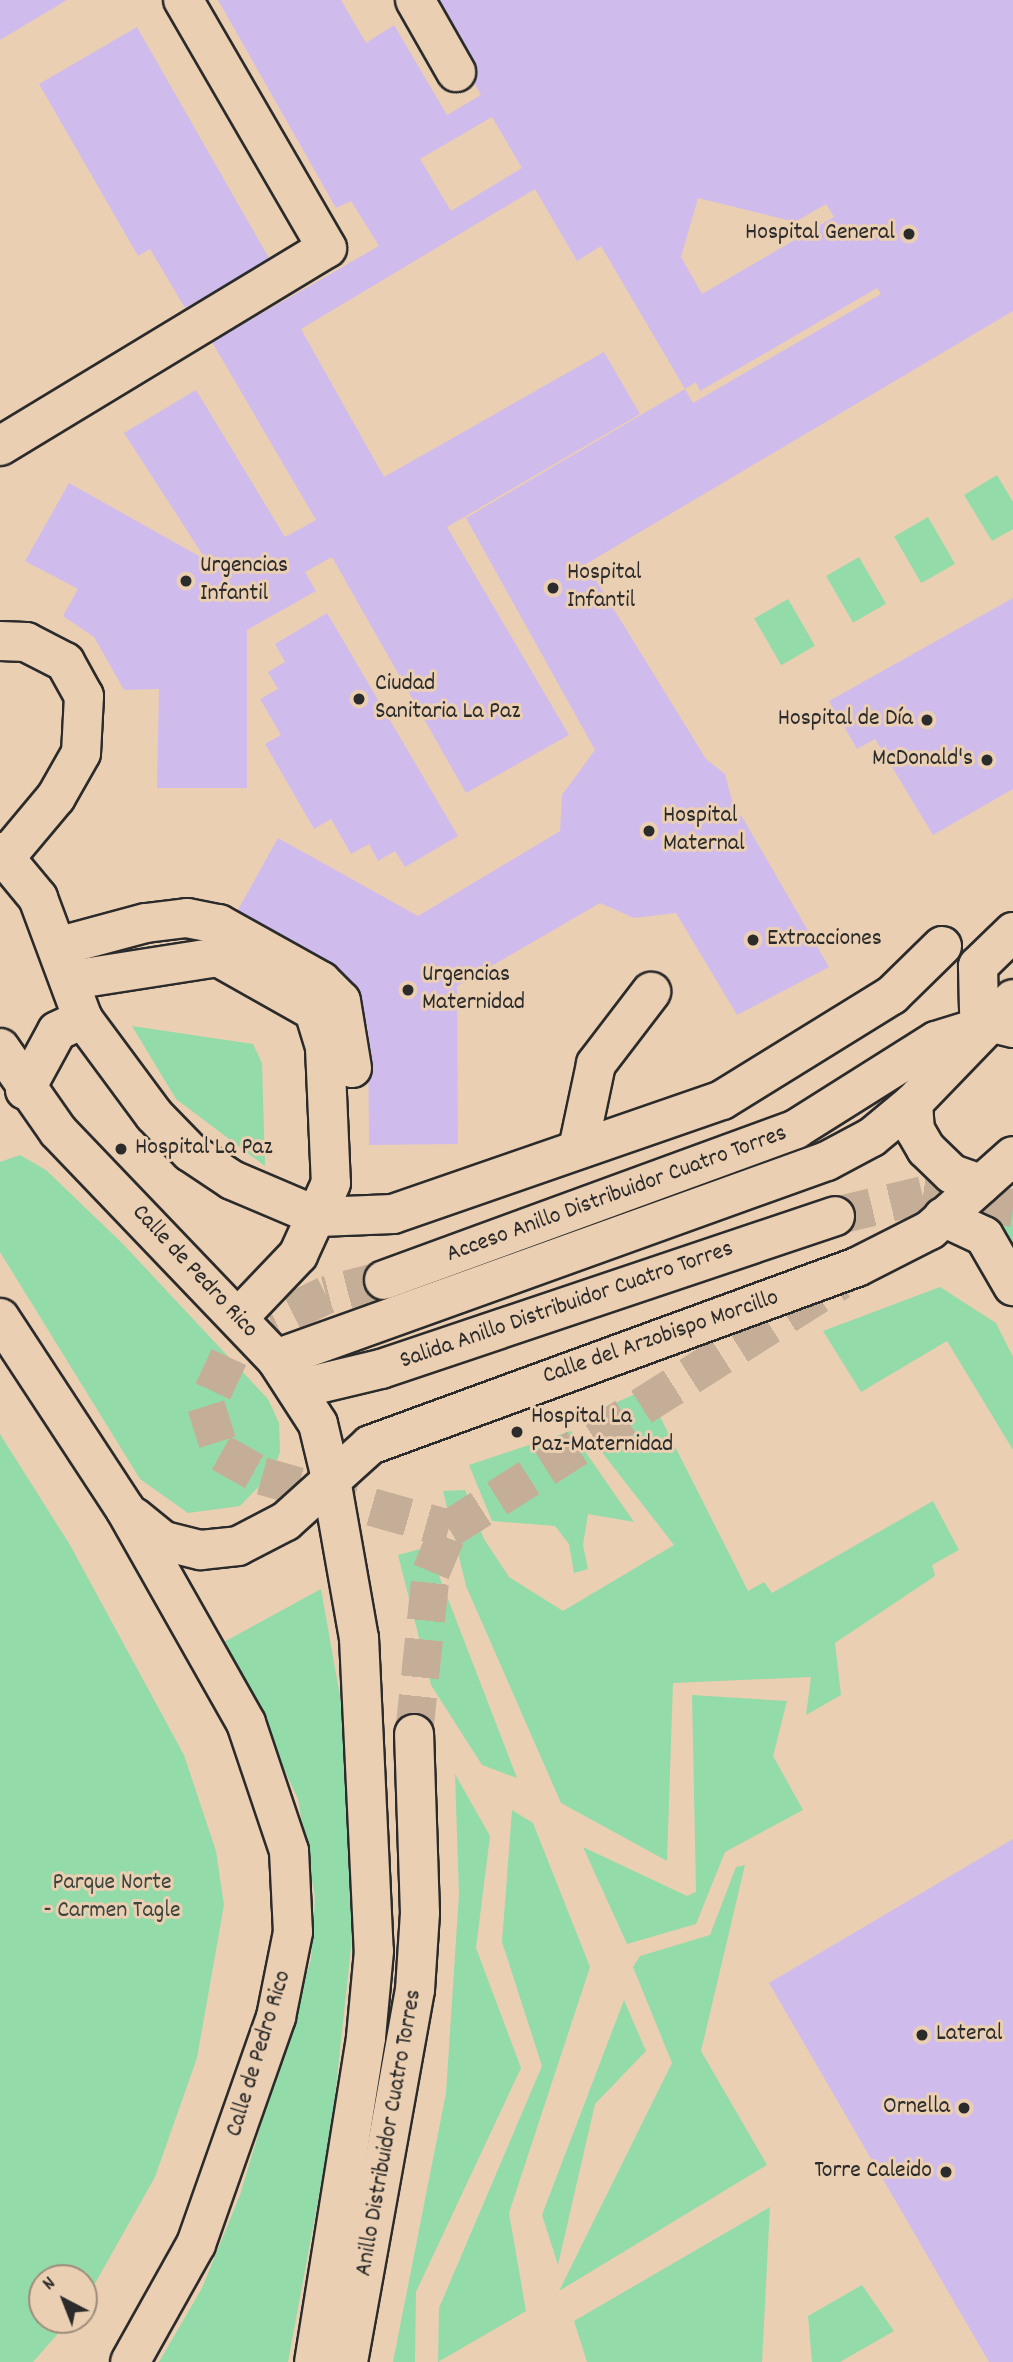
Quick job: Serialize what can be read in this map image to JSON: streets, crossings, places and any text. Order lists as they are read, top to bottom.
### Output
{
  "streets": {
    "street": [
      "Acceso Anillo Distribuidor Cuatro Torres",
      "Calle de Pedro Rico",
      "Salida Anillo Distribuidor Cuatro Torres",
      "Calle del Arzobispo Morcillo",
      "Anillo Distribuidor Cuatro Torres"
    ]
  },
  "crossings": [
    ["Calle de Pedro Rico", "Salida Anillo Distribuidor Cuatro Torres"],
    ["Calle de Pedro Rico", "Calle del Arzobispo Morcillo"]
  ],
  "parks": ["Parque Norte - Carmen Tagle"],
  "places": [
    "Hospital General",
    "Urgencias Infantil",
    "Hospital Infantil",
    "Ciudad Sanitaria La Paz",
    "Hospital de Día",
    "McDonald's",
    "Hospital Maternal",
    "Extracciones",
    "Urgencias Maternidad",
    "Hospital La Paz",
    "Hospital La Paz-Maternidad",
    "Lateral",
    "Ornella",
    "Torre Caleido"
  ],
  "north": "top left"
}
